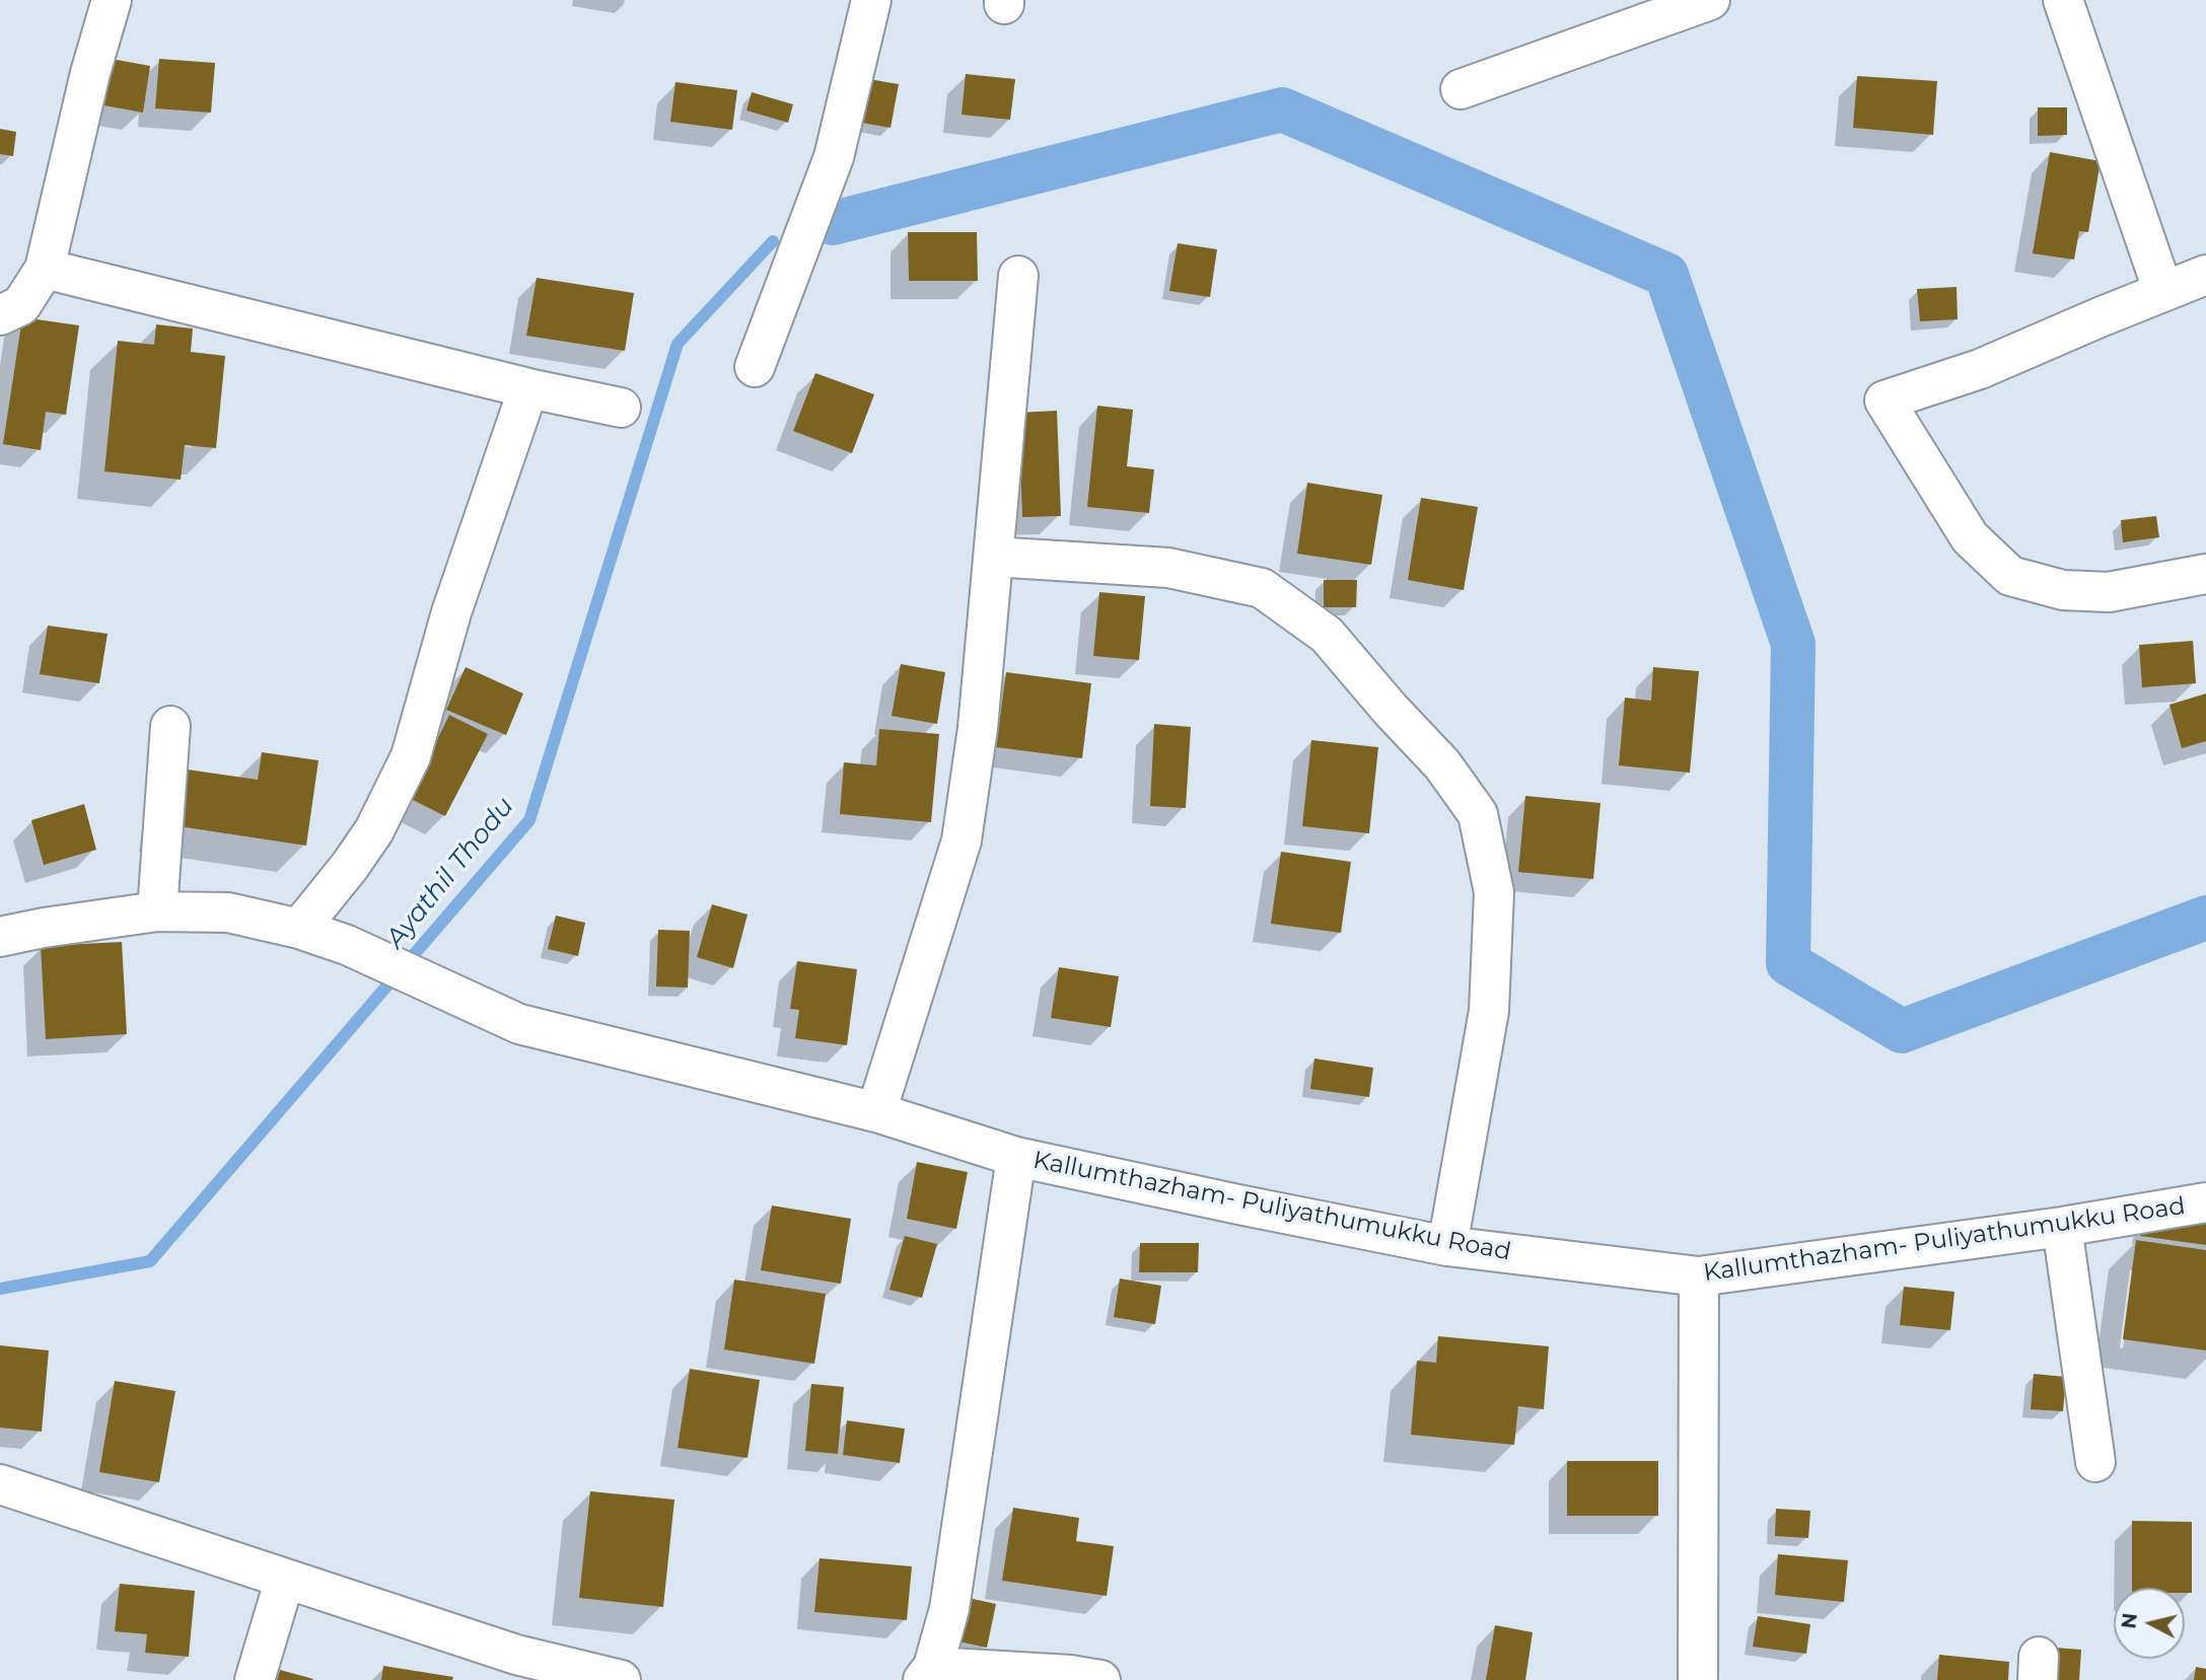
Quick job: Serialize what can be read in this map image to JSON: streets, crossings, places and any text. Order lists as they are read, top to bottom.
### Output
{
  "streets": {
    "street": ["Kallumthazham- Puliyathumukku Road"]
  },
  "water": ["Ayathil Thodu"],
  "north": "left"
}
